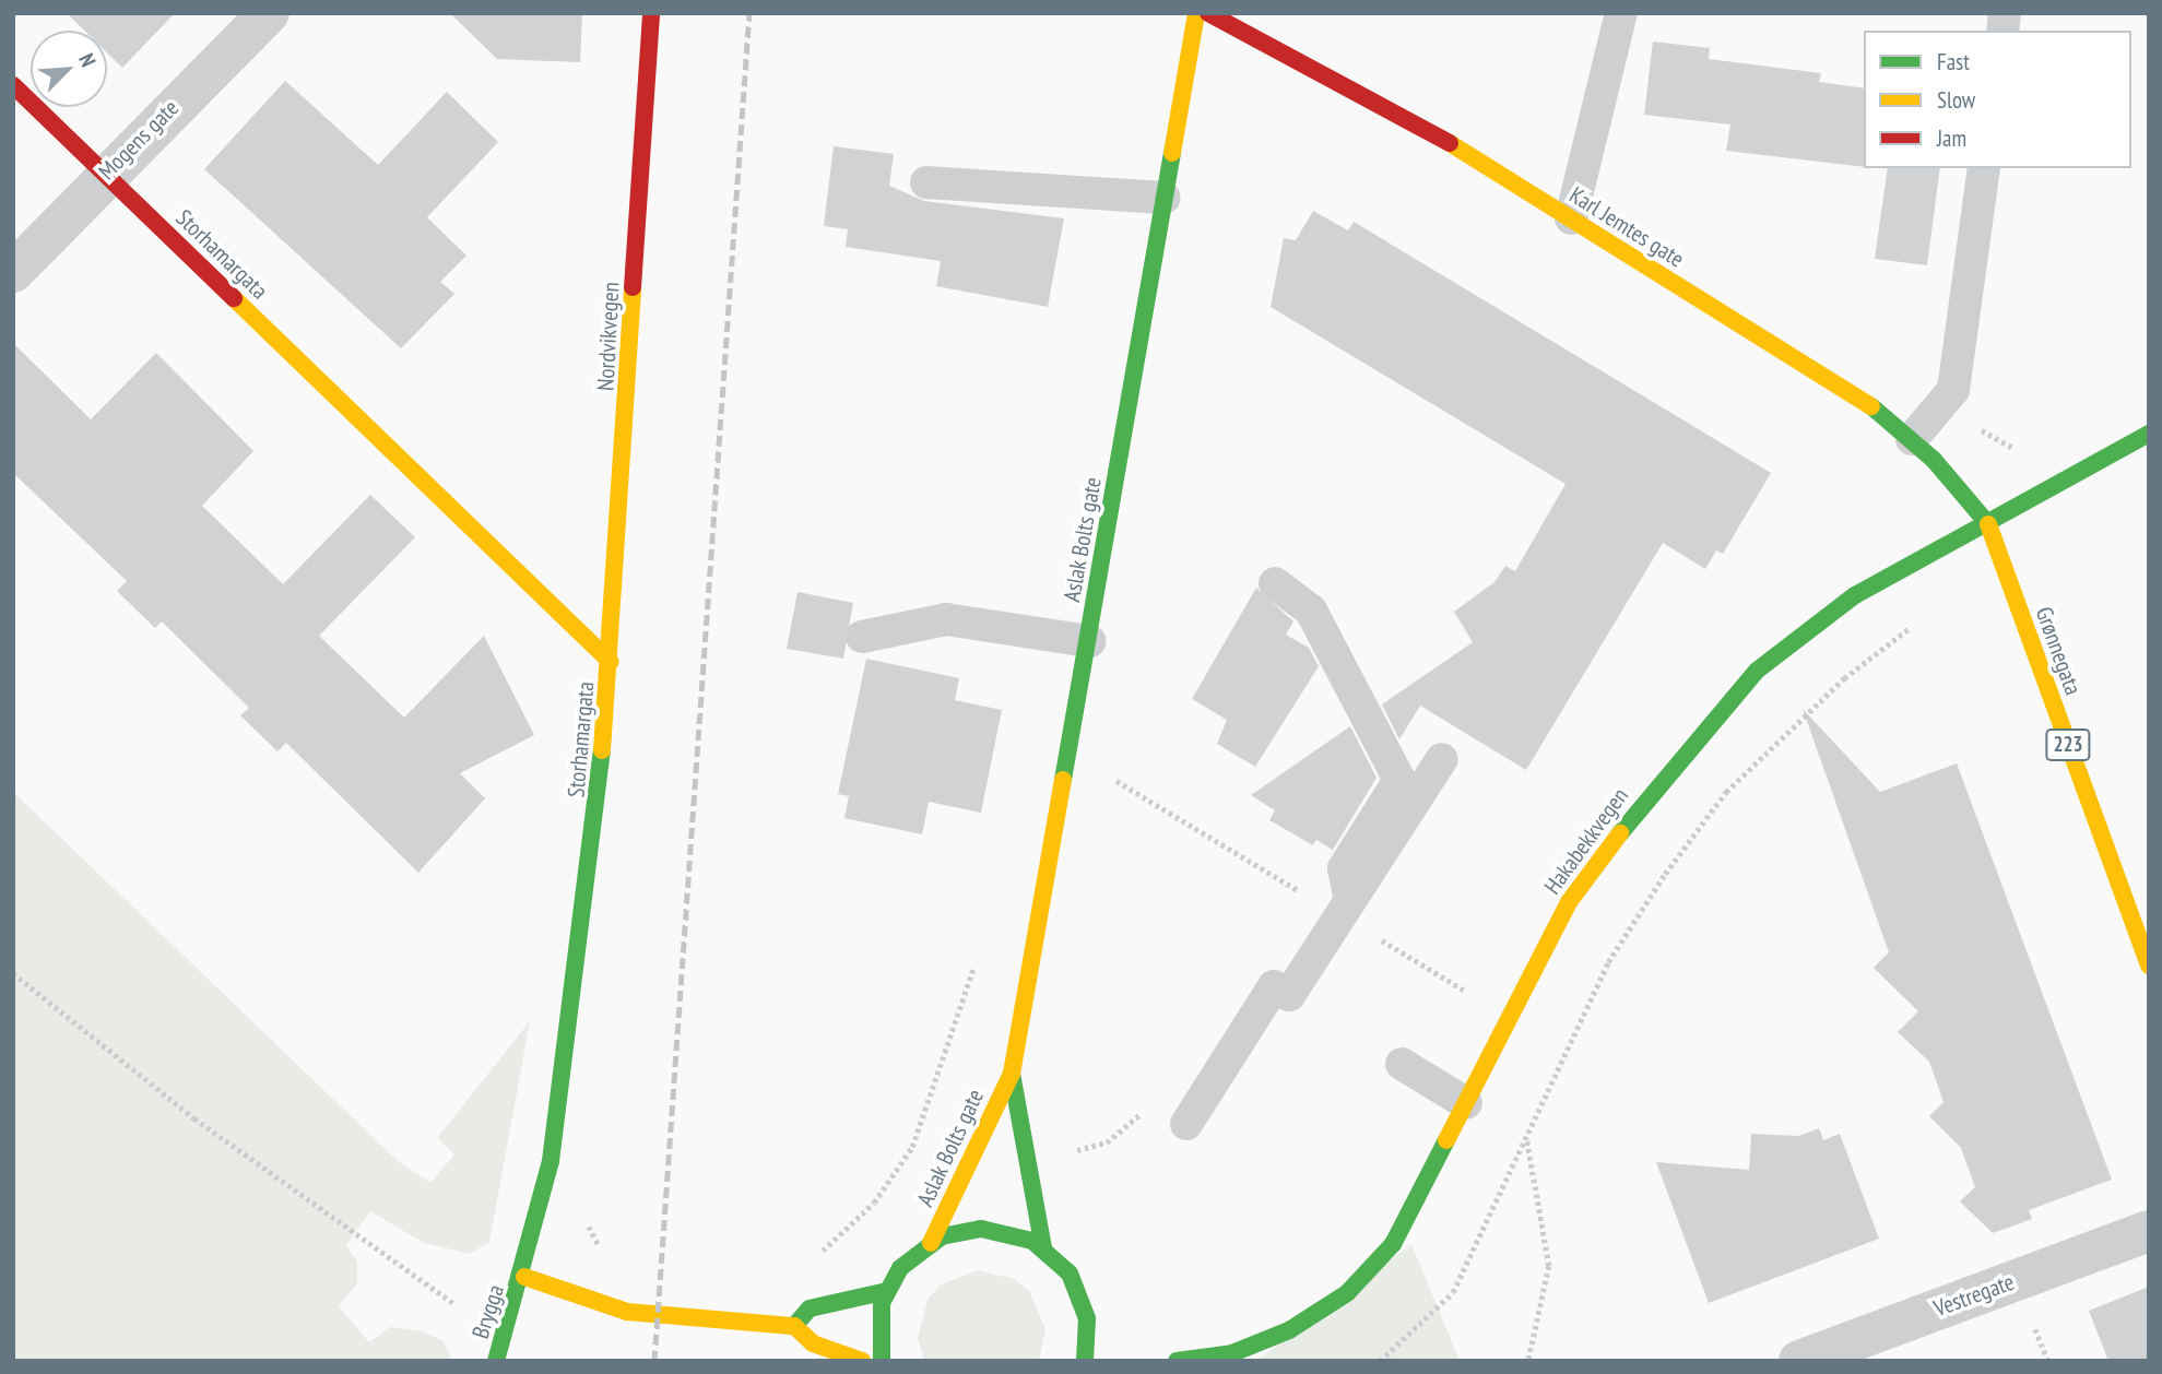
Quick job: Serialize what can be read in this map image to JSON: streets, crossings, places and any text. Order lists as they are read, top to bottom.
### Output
{
  "streets": {
    "main road": [
      "Karl Jemtes gate",
      "Storhamargata",
      "Nordvikvegen",
      "Aslak Bolts gate",
      "Grønnegata",
      "223",
      "Hakabekkvegen",
      "Brygga"
    ],
    "street": ["Mogens gate", "Vestregate"]
  },
  "crossings": [
    ["Mogens gate", "Storhamargata"],
    ["Karl Jemtes gate", "Grønnegata"],
    ["Karl Jemtes gate", "Hakabekkvegen"],
    ["Storhamargata", "Nordvikvegen"],
    ["Storhamargata", "Brygga"],
    ["Grønnegata", "Hakabekkvegen"]
  ],
  "legend": ["Fast", "Slow", "Jam"],
  "north": "top right"
}
